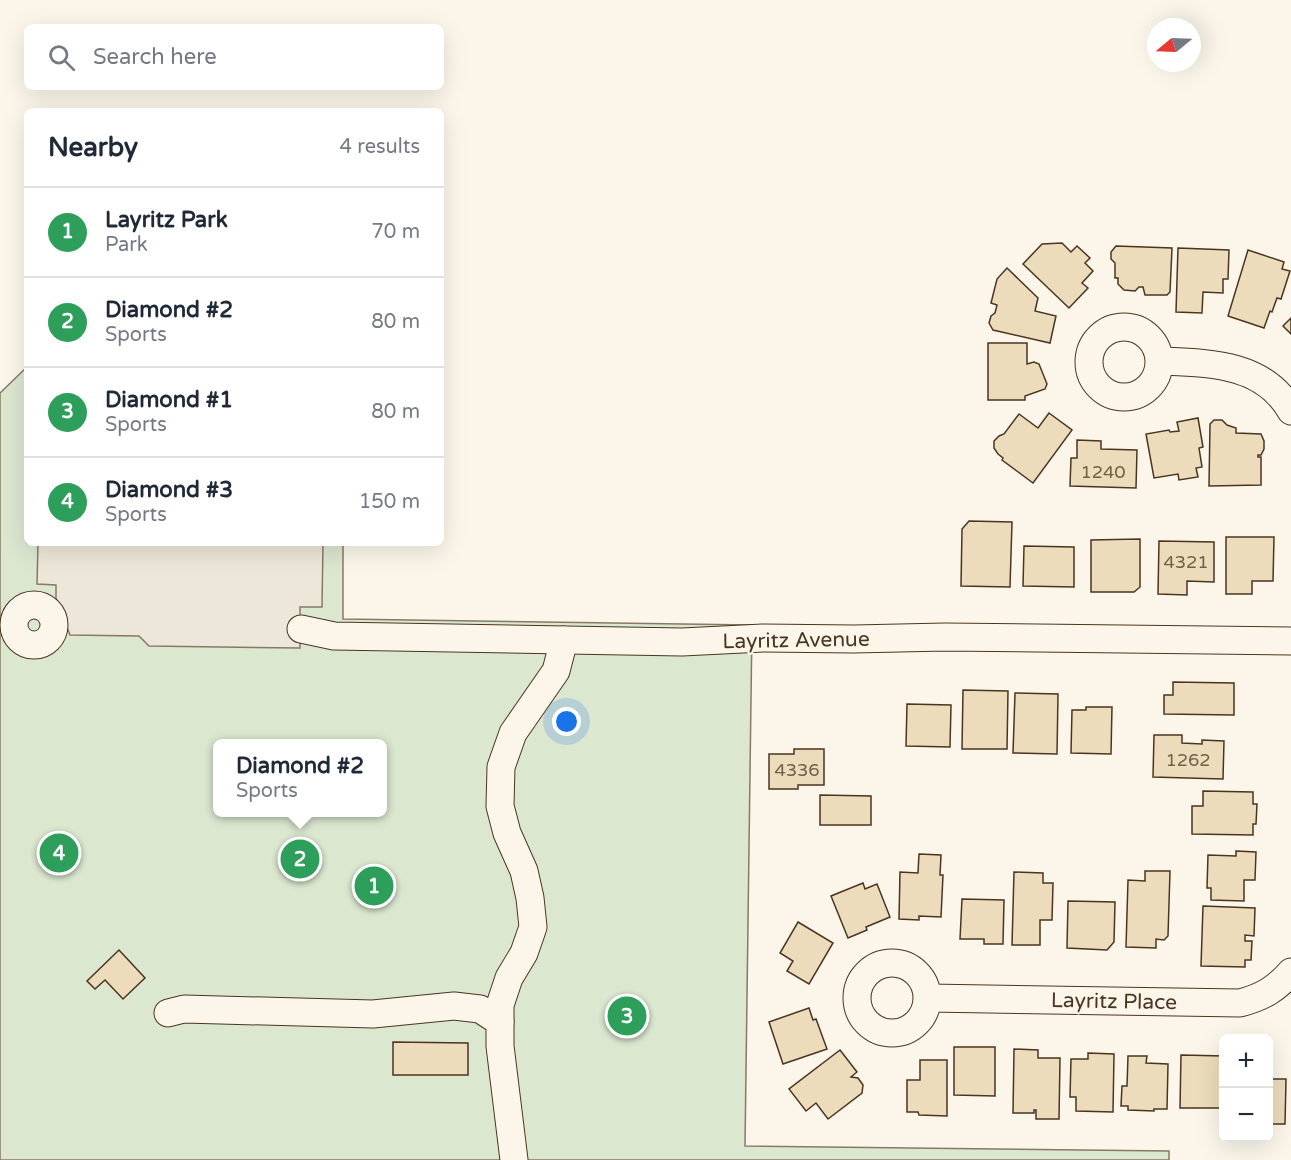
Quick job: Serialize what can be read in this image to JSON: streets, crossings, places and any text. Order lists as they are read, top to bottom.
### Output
{
  "streets": {
    "street": ["Layritz Avenue", "Layritz Place"]
  },
  "house_numbers": [
    "1240",
    "4321",
    "1262",
    "4336"
  ],
  "north": "left",
  "page": {
    "search": "Search here",
    "heading": ["Nearby", "4 results"],
    "list": [
      {
        "mark": "1",
        "name": "Layritz Park",
        "note": "Park",
        "value": "70 m"
      },
      {
        "mark": "2",
        "name": "Diamond #2",
        "note": "Sports",
        "value": "80 m"
      },
      {
        "mark": "3",
        "name": "Diamond #1",
        "note": "Sports",
        "value": "80 m"
      },
      {
        "mark": "4",
        "name": "Diamond #3",
        "note": "Sports",
        "value": "150 m"
      }
    ],
    "popup": ["Diamond #2", "Sports"],
    "pins": [
      "4",
      "2",
      "1",
      "3"
    ],
    "map_buttons": ["+", "−"]
  }
}
